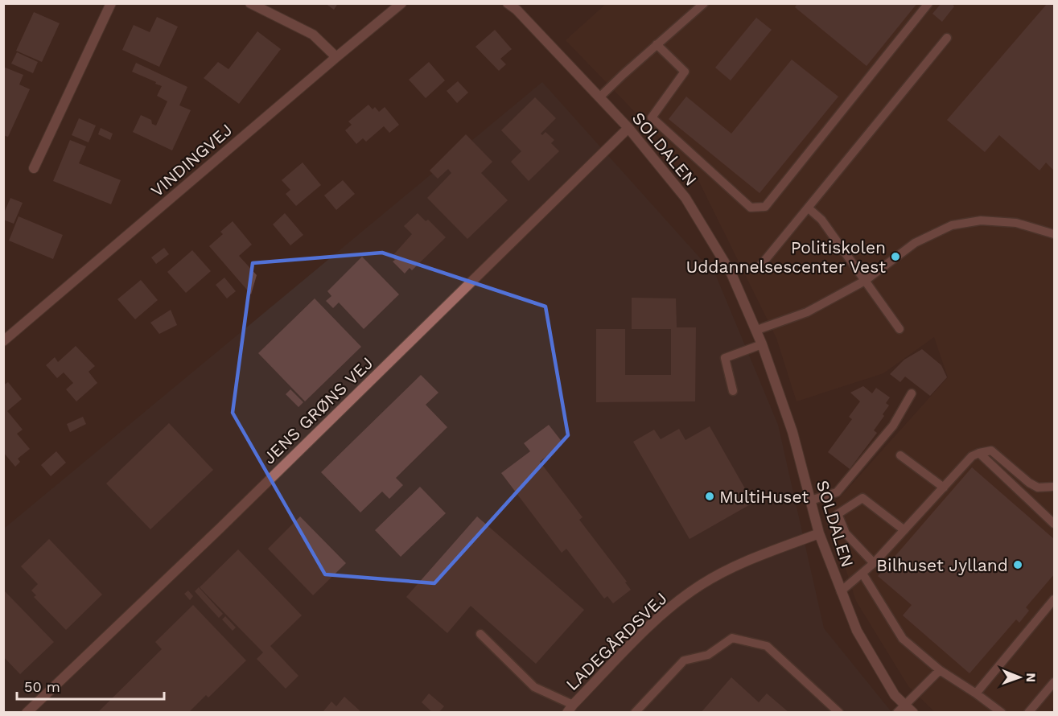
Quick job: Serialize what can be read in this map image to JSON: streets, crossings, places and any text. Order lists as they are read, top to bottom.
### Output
{
  "streets": {
    "street": [
      "SOLDALEN",
      "VINDINGVEJ",
      "JENS GRØNS VEJ",
      "LADEGÅRDSVEJ"
    ]
  },
  "crossings": [
    ["SOLDALEN", "JENS GRØNS VEJ"],
    ["SOLDALEN", "LADEGÅRDSVEJ"]
  ],
  "places": ["Politiskolen Uddannelsescenter Vest", "MultiHuset", "Bilhuset Jylland"],
  "scale_bar": "50 m",
  "north": "right"
}
